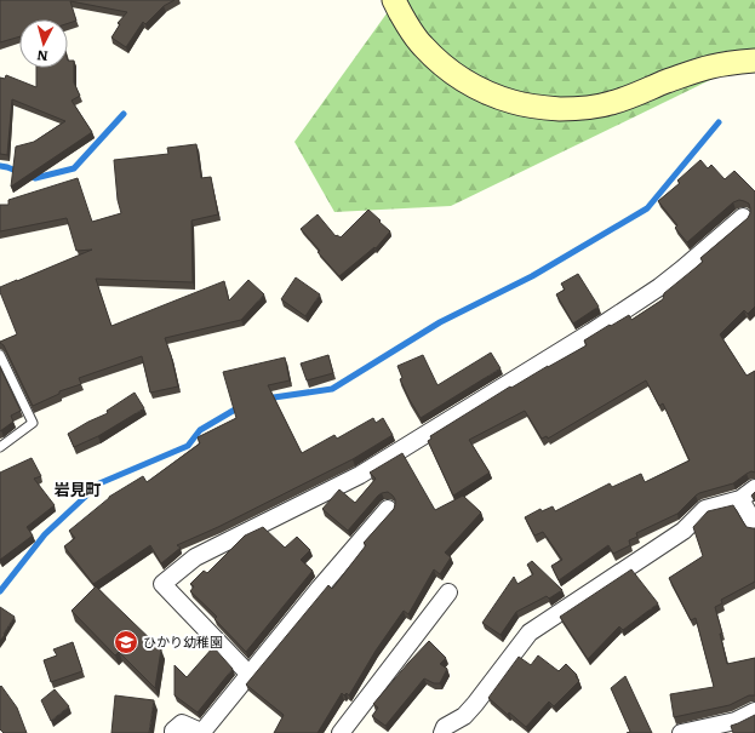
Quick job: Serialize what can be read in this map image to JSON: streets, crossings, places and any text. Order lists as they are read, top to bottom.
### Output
{
  "districts": ["岩見町"],
  "places": {
    "school or university": ["ひかり幼稚園"]
  },
  "north": "bottom"
}
